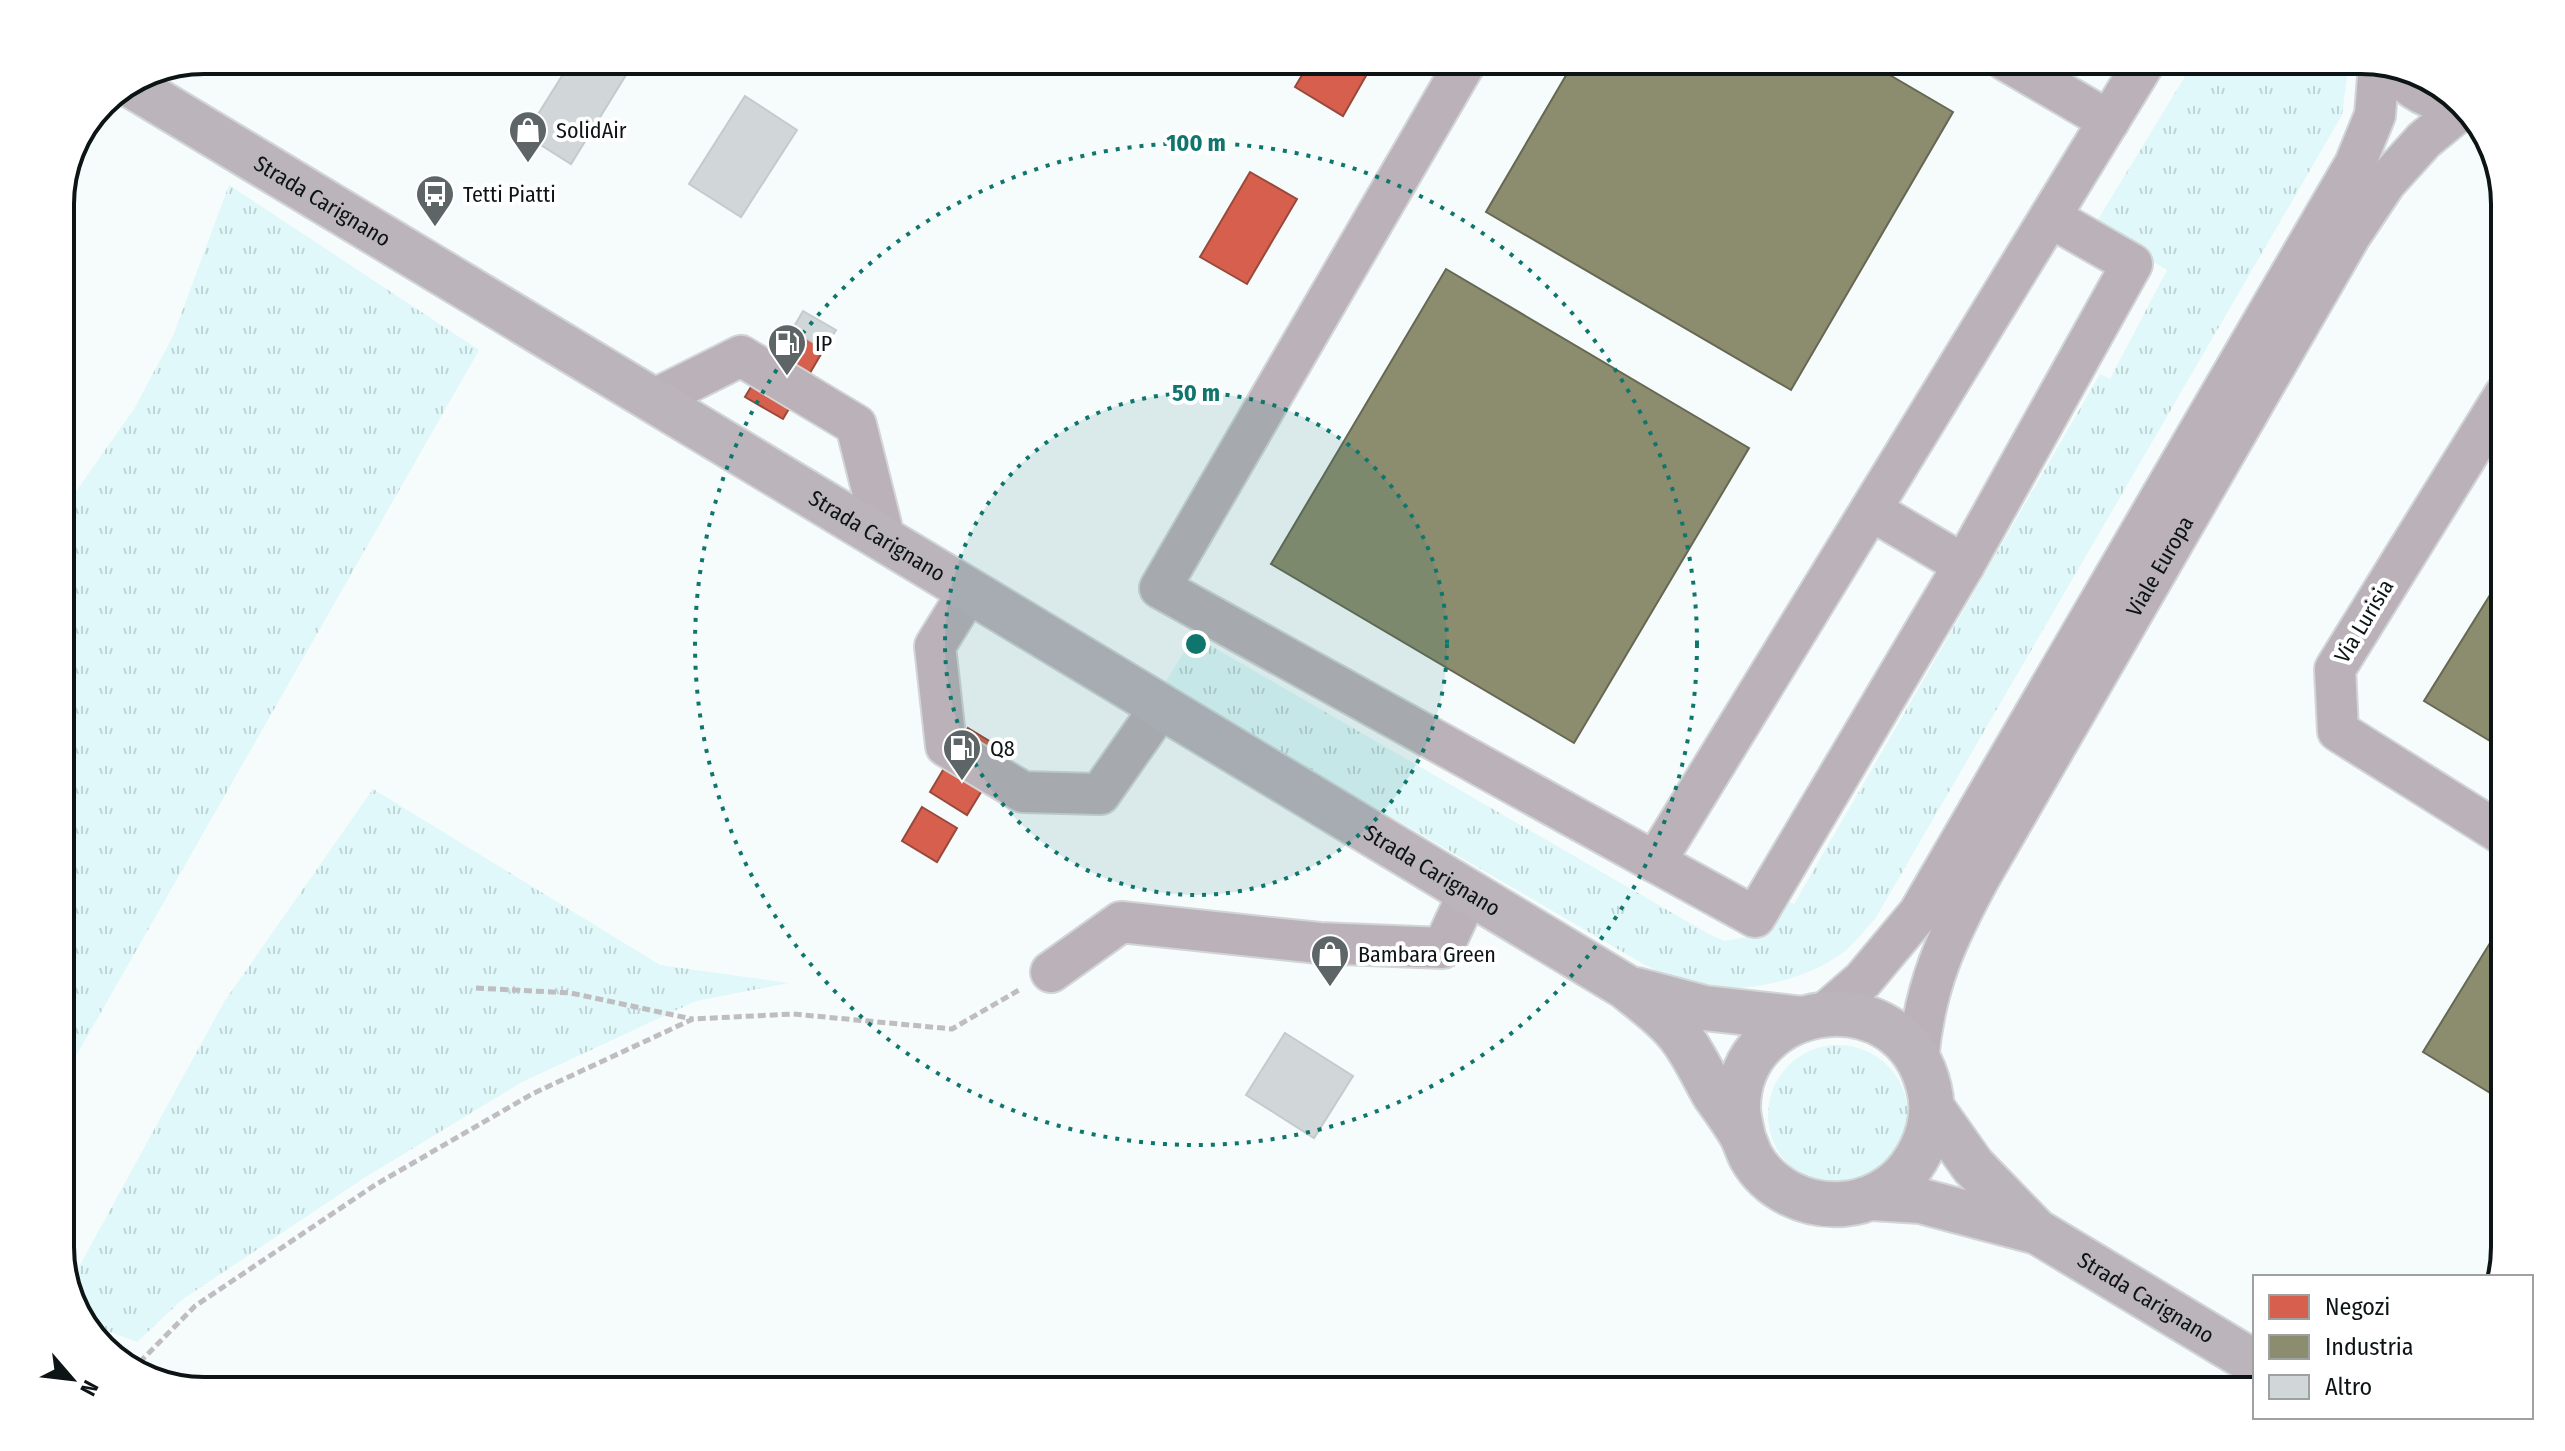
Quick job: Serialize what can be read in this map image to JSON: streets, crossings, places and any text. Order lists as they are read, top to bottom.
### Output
{
  "streets": {
    "main road": ["Strada Carignano"],
    "street": ["Viale Europa", "Via Lurisia"]
  },
  "places": {
    "shop": ["SolidAir", "Bambara Green"],
    "bus stop": ["Tetti Piatti"],
    "fuel station": ["IP", "Q8"]
  },
  "legend": ["Negozi", "Industria", "Altro"],
  "north": "bottom right",
  "rings": ["100 m", "50 m"]
}
